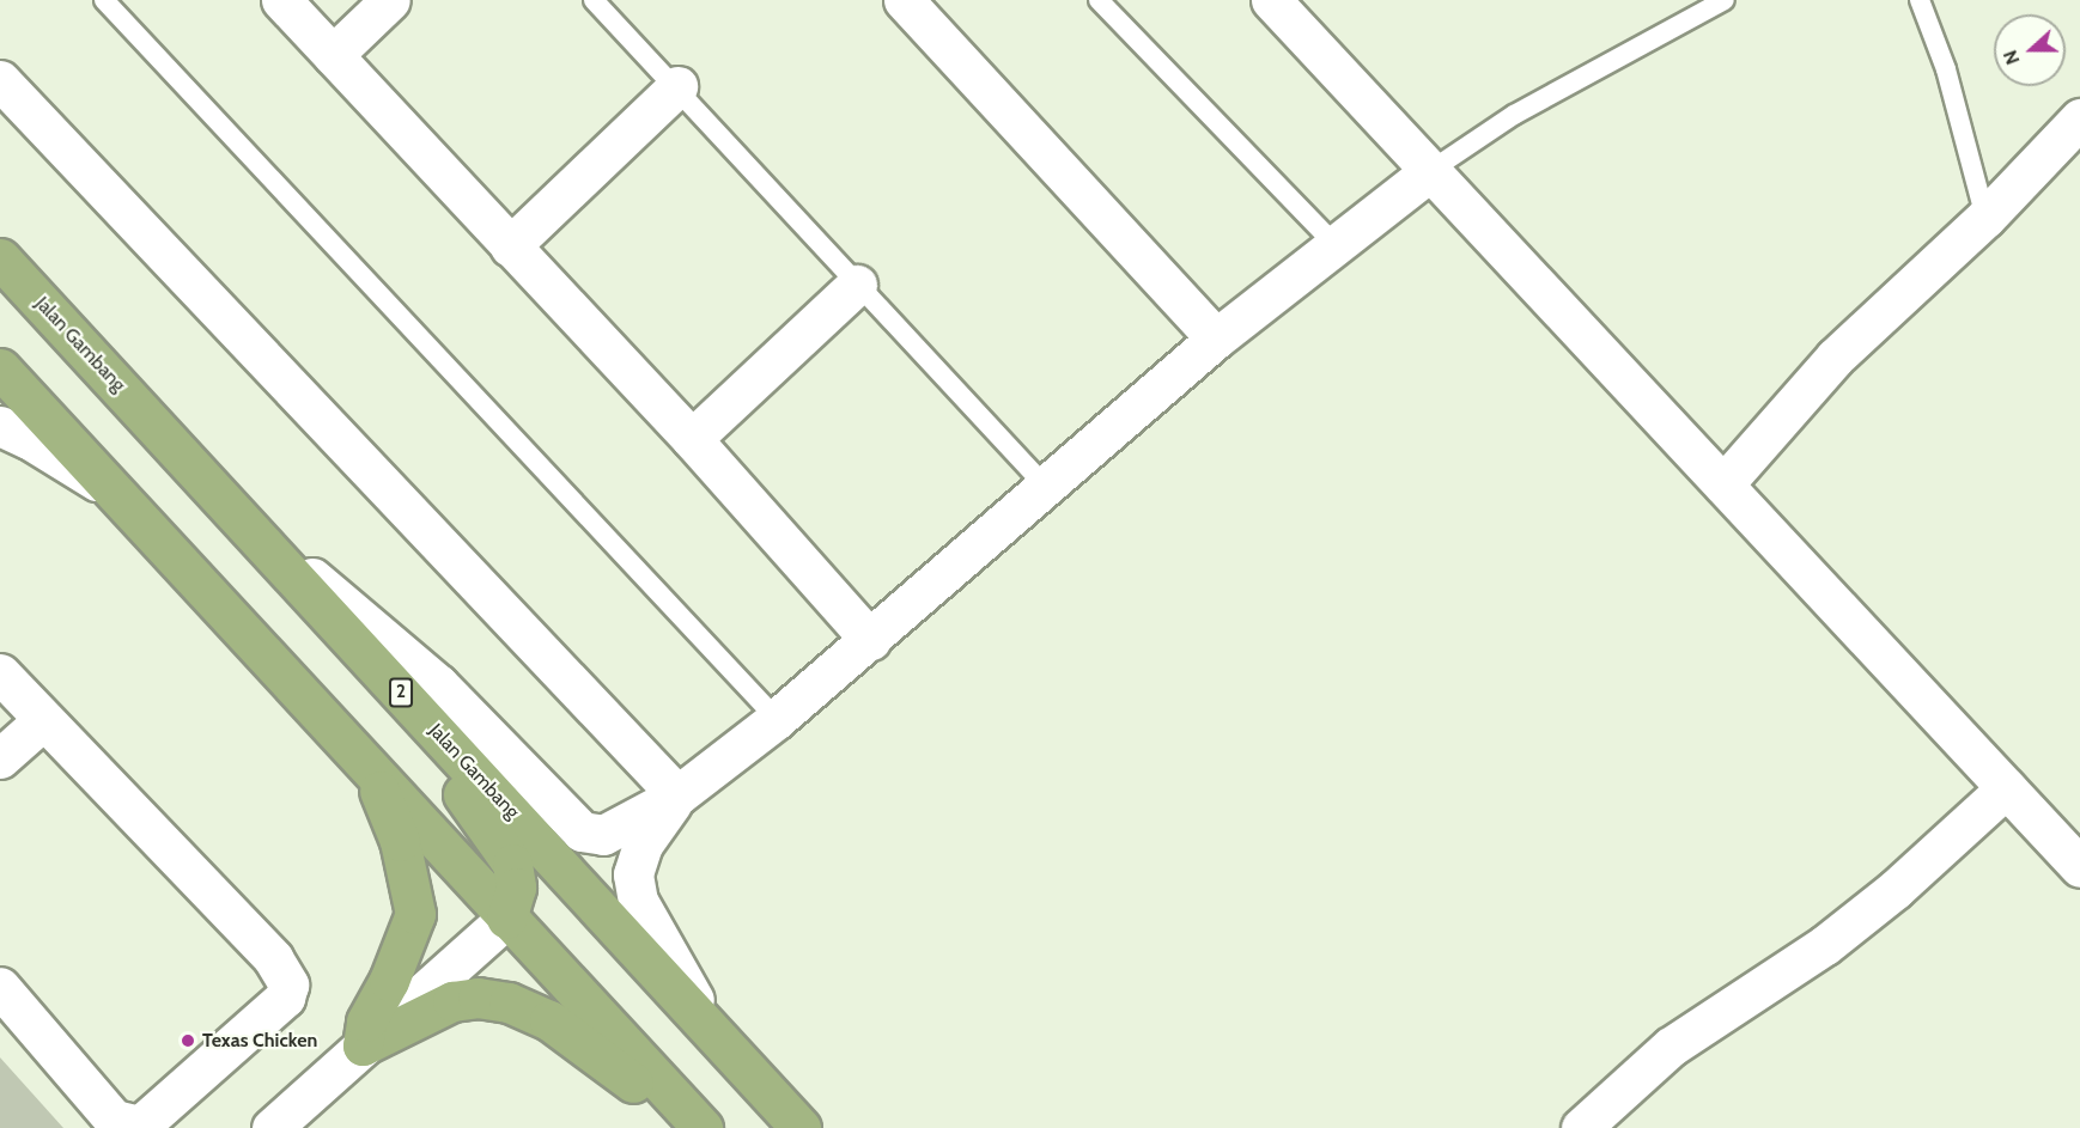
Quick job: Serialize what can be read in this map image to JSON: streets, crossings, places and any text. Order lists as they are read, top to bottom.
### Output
{
  "streets": {
    "highway": ["Jalan Gambang", "2"]
  },
  "places": ["Texas Chicken"],
  "north": "left"
}
